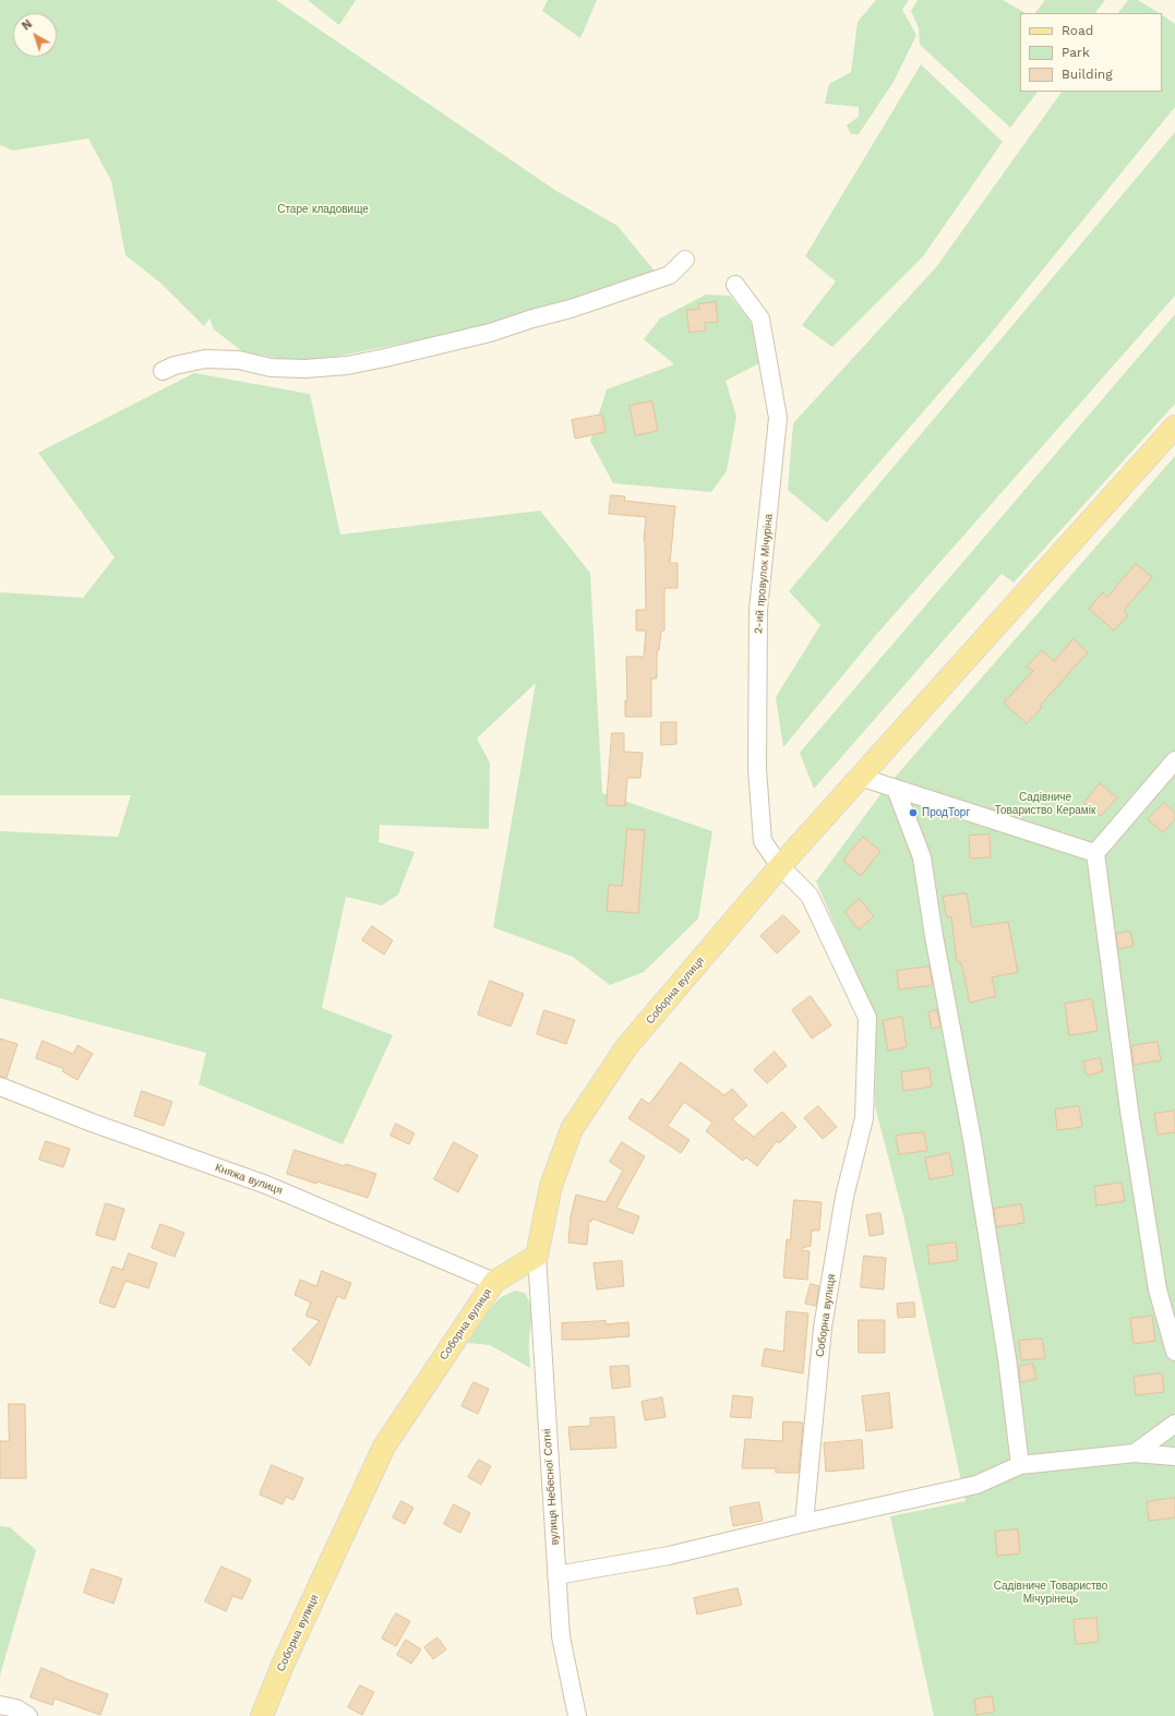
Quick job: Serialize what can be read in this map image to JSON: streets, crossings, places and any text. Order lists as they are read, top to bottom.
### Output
{
  "streets": {
    "main road": ["Соборна вулиця"],
    "street": ["2-ий провулок Мічуріна", "Княжа вулиця", "вулиця Небесної Сотні"]
  },
  "crossings": [
    ["2-ий провулок Мічуріна", "Соборна вулиця"],
    ["Соборна вулиця", "Княжа вулиця"],
    ["Соборна вулиця", "вулиця Небесної Сотні"]
  ],
  "parks": ["Старе кладовище", "Садівниче Товариство Керамік", "Садівниче Товариство Мічурінець"],
  "places": ["ПродТорг"],
  "legend": ["Road", "Park", "Building"],
  "north": "top left"
}
